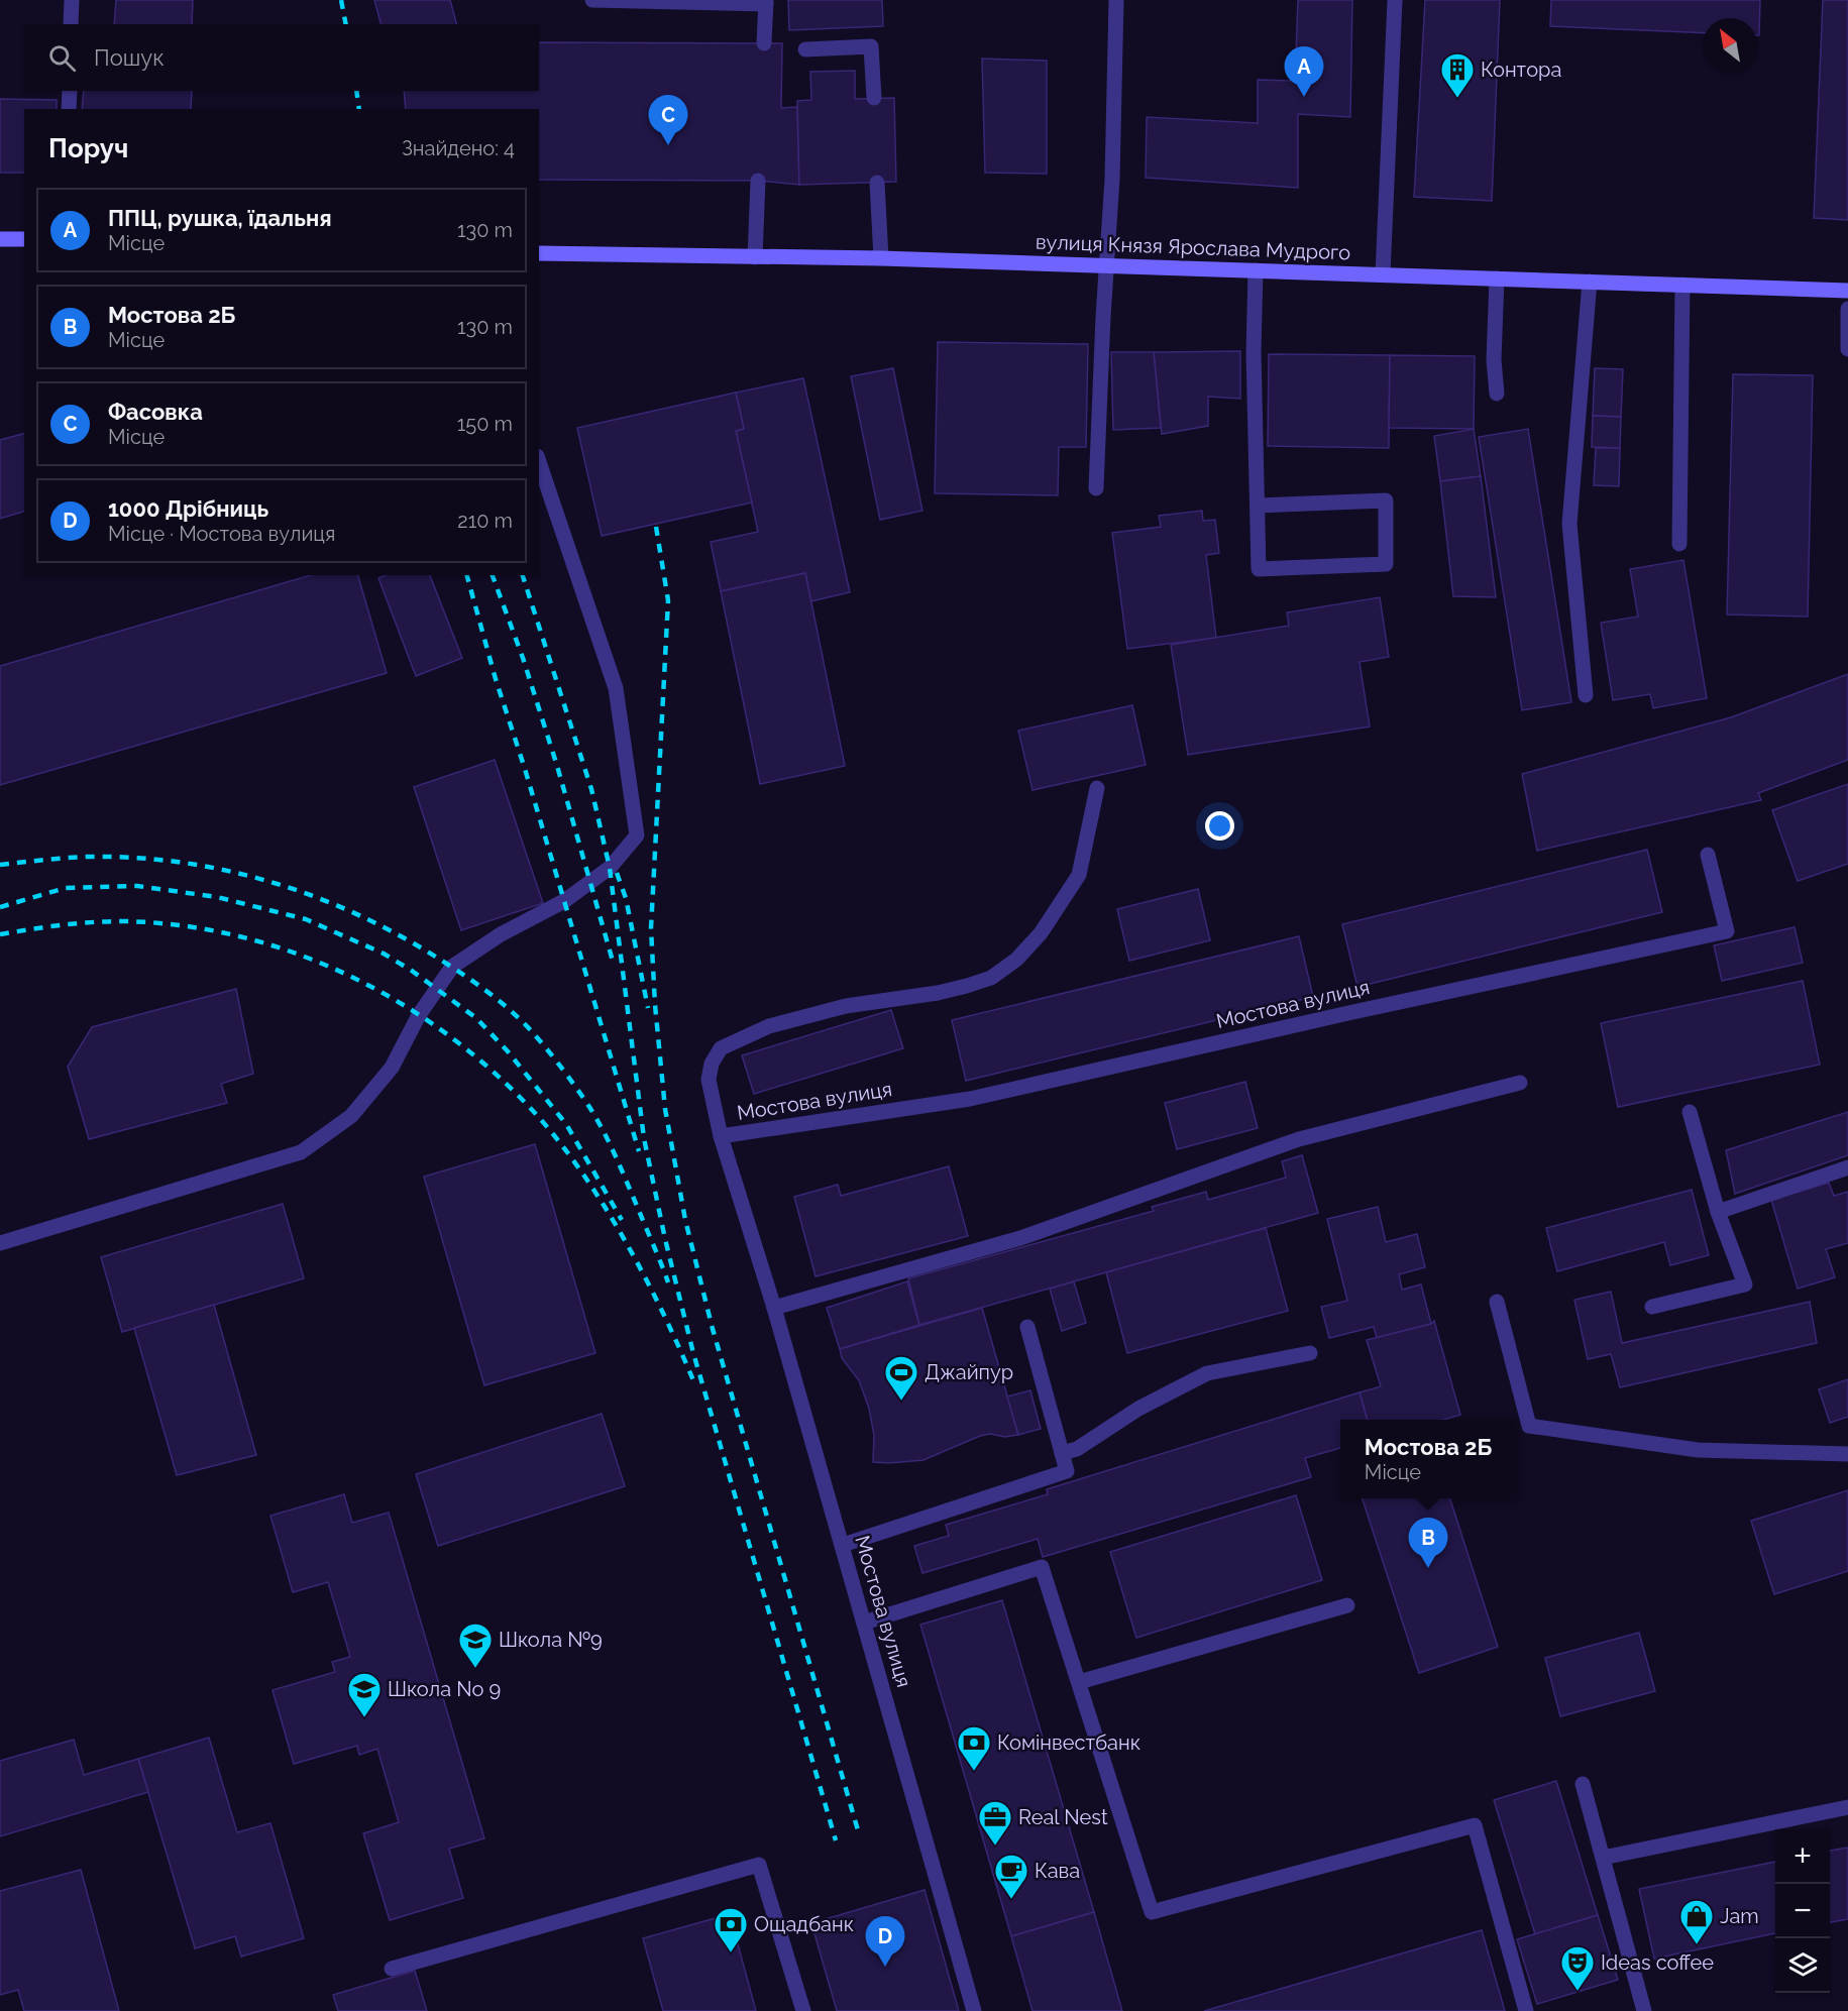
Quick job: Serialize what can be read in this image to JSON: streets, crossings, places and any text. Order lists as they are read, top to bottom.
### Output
{
  "streets": {
    "main road": ["вулиця Князя Ярослава Мудрого"],
    "street": ["Мостова вулиця"]
  },
  "places": {
    "building": ["Контора"],
    "sports": ["Джайпур"],
    "school or university": ["Школа №9", "Школа No 9"],
    "bank": ["Комінвестбанк", "Ощадбанк"],
    "office": ["Real Nest"],
    "cafe": ["Кава"],
    "shop": ["Jam"],
    "theatre": ["Ideas coffee"]
  },
  "north": "top left",
  "page": {
    "search": "Пошук",
    "pins": [
      "A",
      "C",
      "B",
      "D"
    ],
    "heading": ["Поруч", "Знайдено: 4"],
    "list": [
      {
        "mark": "A",
        "name": "ППЦ, рушка, їдальня",
        "note": "Місце",
        "value": "130 m"
      },
      {
        "mark": "B",
        "name": "Мостова 2Б",
        "note": "Місце",
        "value": "130 m"
      },
      {
        "mark": "C",
        "name": "Фасовка",
        "note": "Місце",
        "value": "150 m"
      },
      {
        "mark": "D",
        "name": "1000 Дрібниць",
        "note": "Місце · Мостова вулиця",
        "value": "210 m"
      }
    ],
    "popup": ["Мостова 2Б", "Місце"],
    "map_buttons": ["+", "−"]
  }
}
